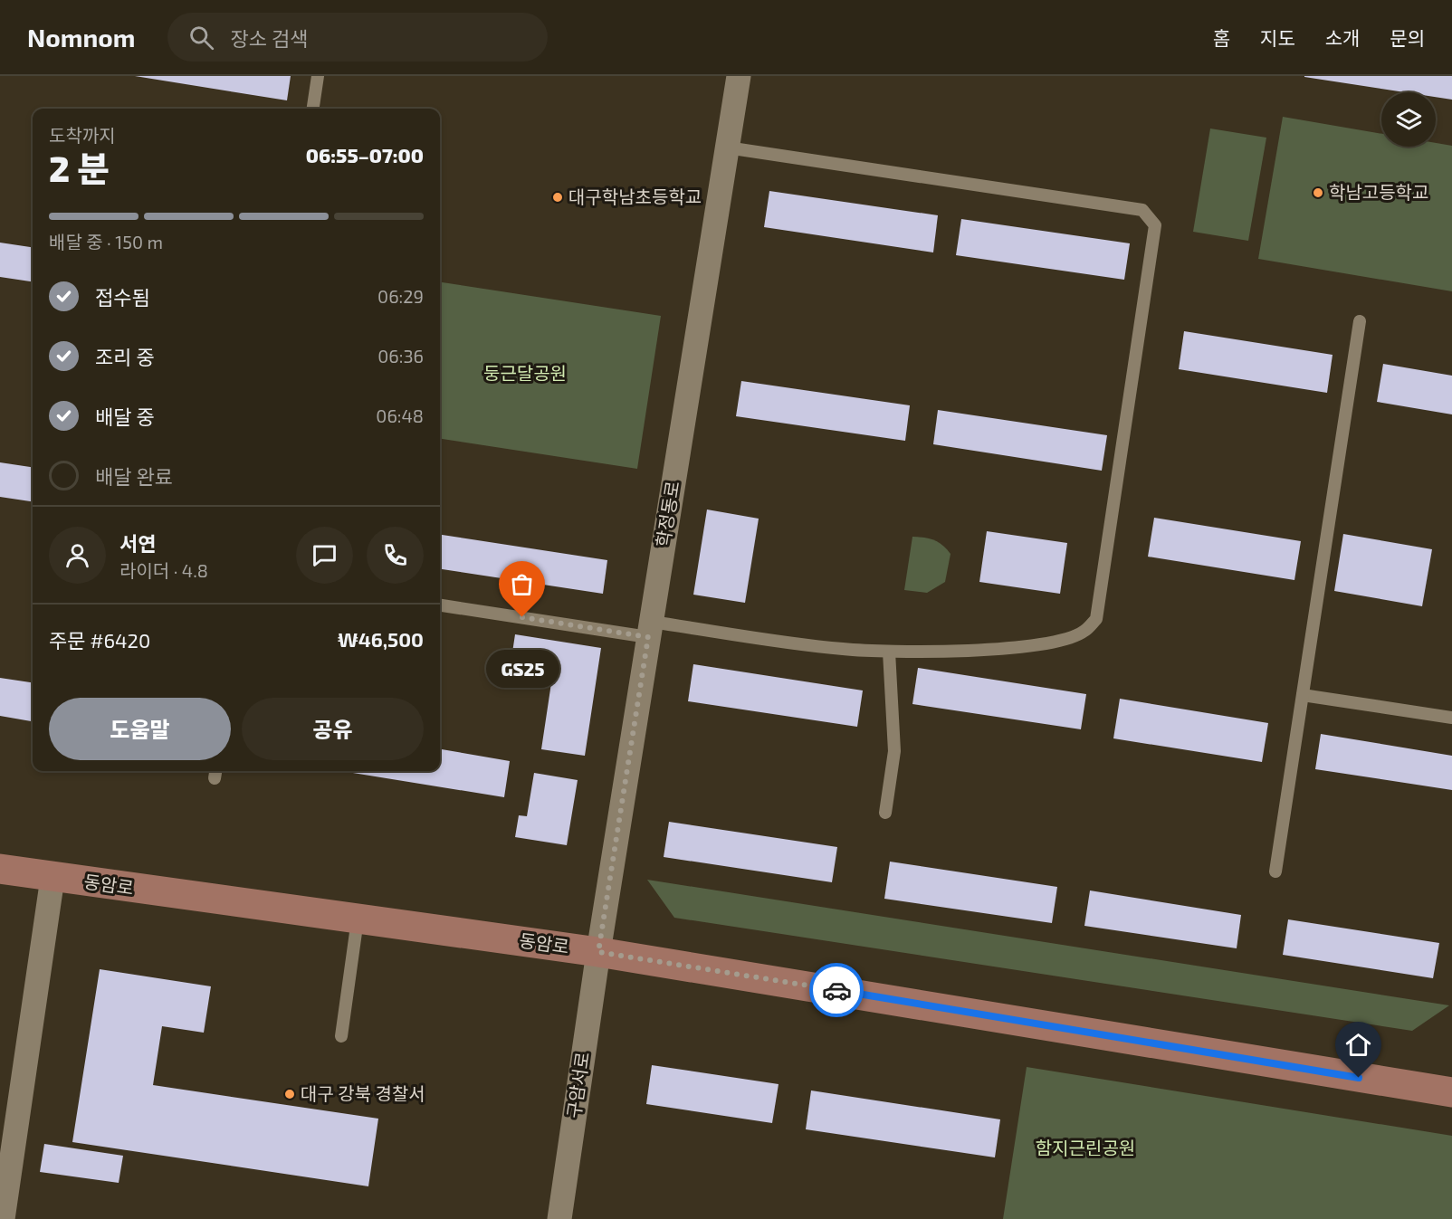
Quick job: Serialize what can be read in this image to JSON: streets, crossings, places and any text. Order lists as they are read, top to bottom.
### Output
{
  "streets": {
    "main road": ["동암로"],
    "street": ["학정동로", "구암서로"]
  },
  "crossings": [
    ["학정동로", "동암로"],
    ["학정동로", "구암서로"],
    ["동암로", "구암서로"]
  ],
  "parks": ["둥근달공원", "함지근린공원"],
  "places": [
    "학남고등학교",
    "대구학남초등학교",
    "GS25",
    "대구 강북 경찰서"
  ],
  "page": {
    "header": "Nomnom",
    "search": "장소 검색",
    "nav": [
      "홈",
      "지도",
      "소개",
      "문의"
    ],
    "heading": ["2 분", "도착까지", "06:55–07:00"],
    "panel": [
      "서연",
      "라이더 · 4.8",
      "주문 #6420",
      "₩46,500"
    ],
    "bar": "배달 중 · 150 m",
    "list": [
      ["접수됨", "06:29"],
      ["조리 중", "06:36"],
      ["배달 중", "06:48"],
      "배달 완료"
    ],
    "bubble": "GS25",
    "buttons": ["도움말", "공유"]
  }
}
